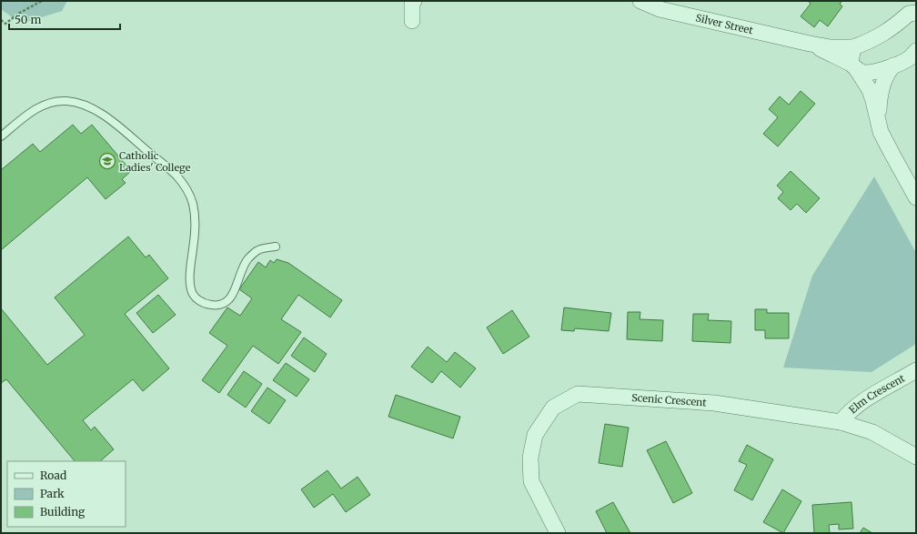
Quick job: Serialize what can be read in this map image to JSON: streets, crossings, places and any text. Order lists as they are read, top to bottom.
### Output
{
  "streets": {
    "street": ["Silver Street", "Elm Crescent", "Scenic Crescent"]
  },
  "crossings": [
    ["Elm Crescent", "Scenic Crescent"]
  ],
  "places": {
    "school or university": ["Catholic Ladies' College"]
  },
  "legend": ["Road", "Park", "Building"],
  "scale_bar": "50 m"
}
